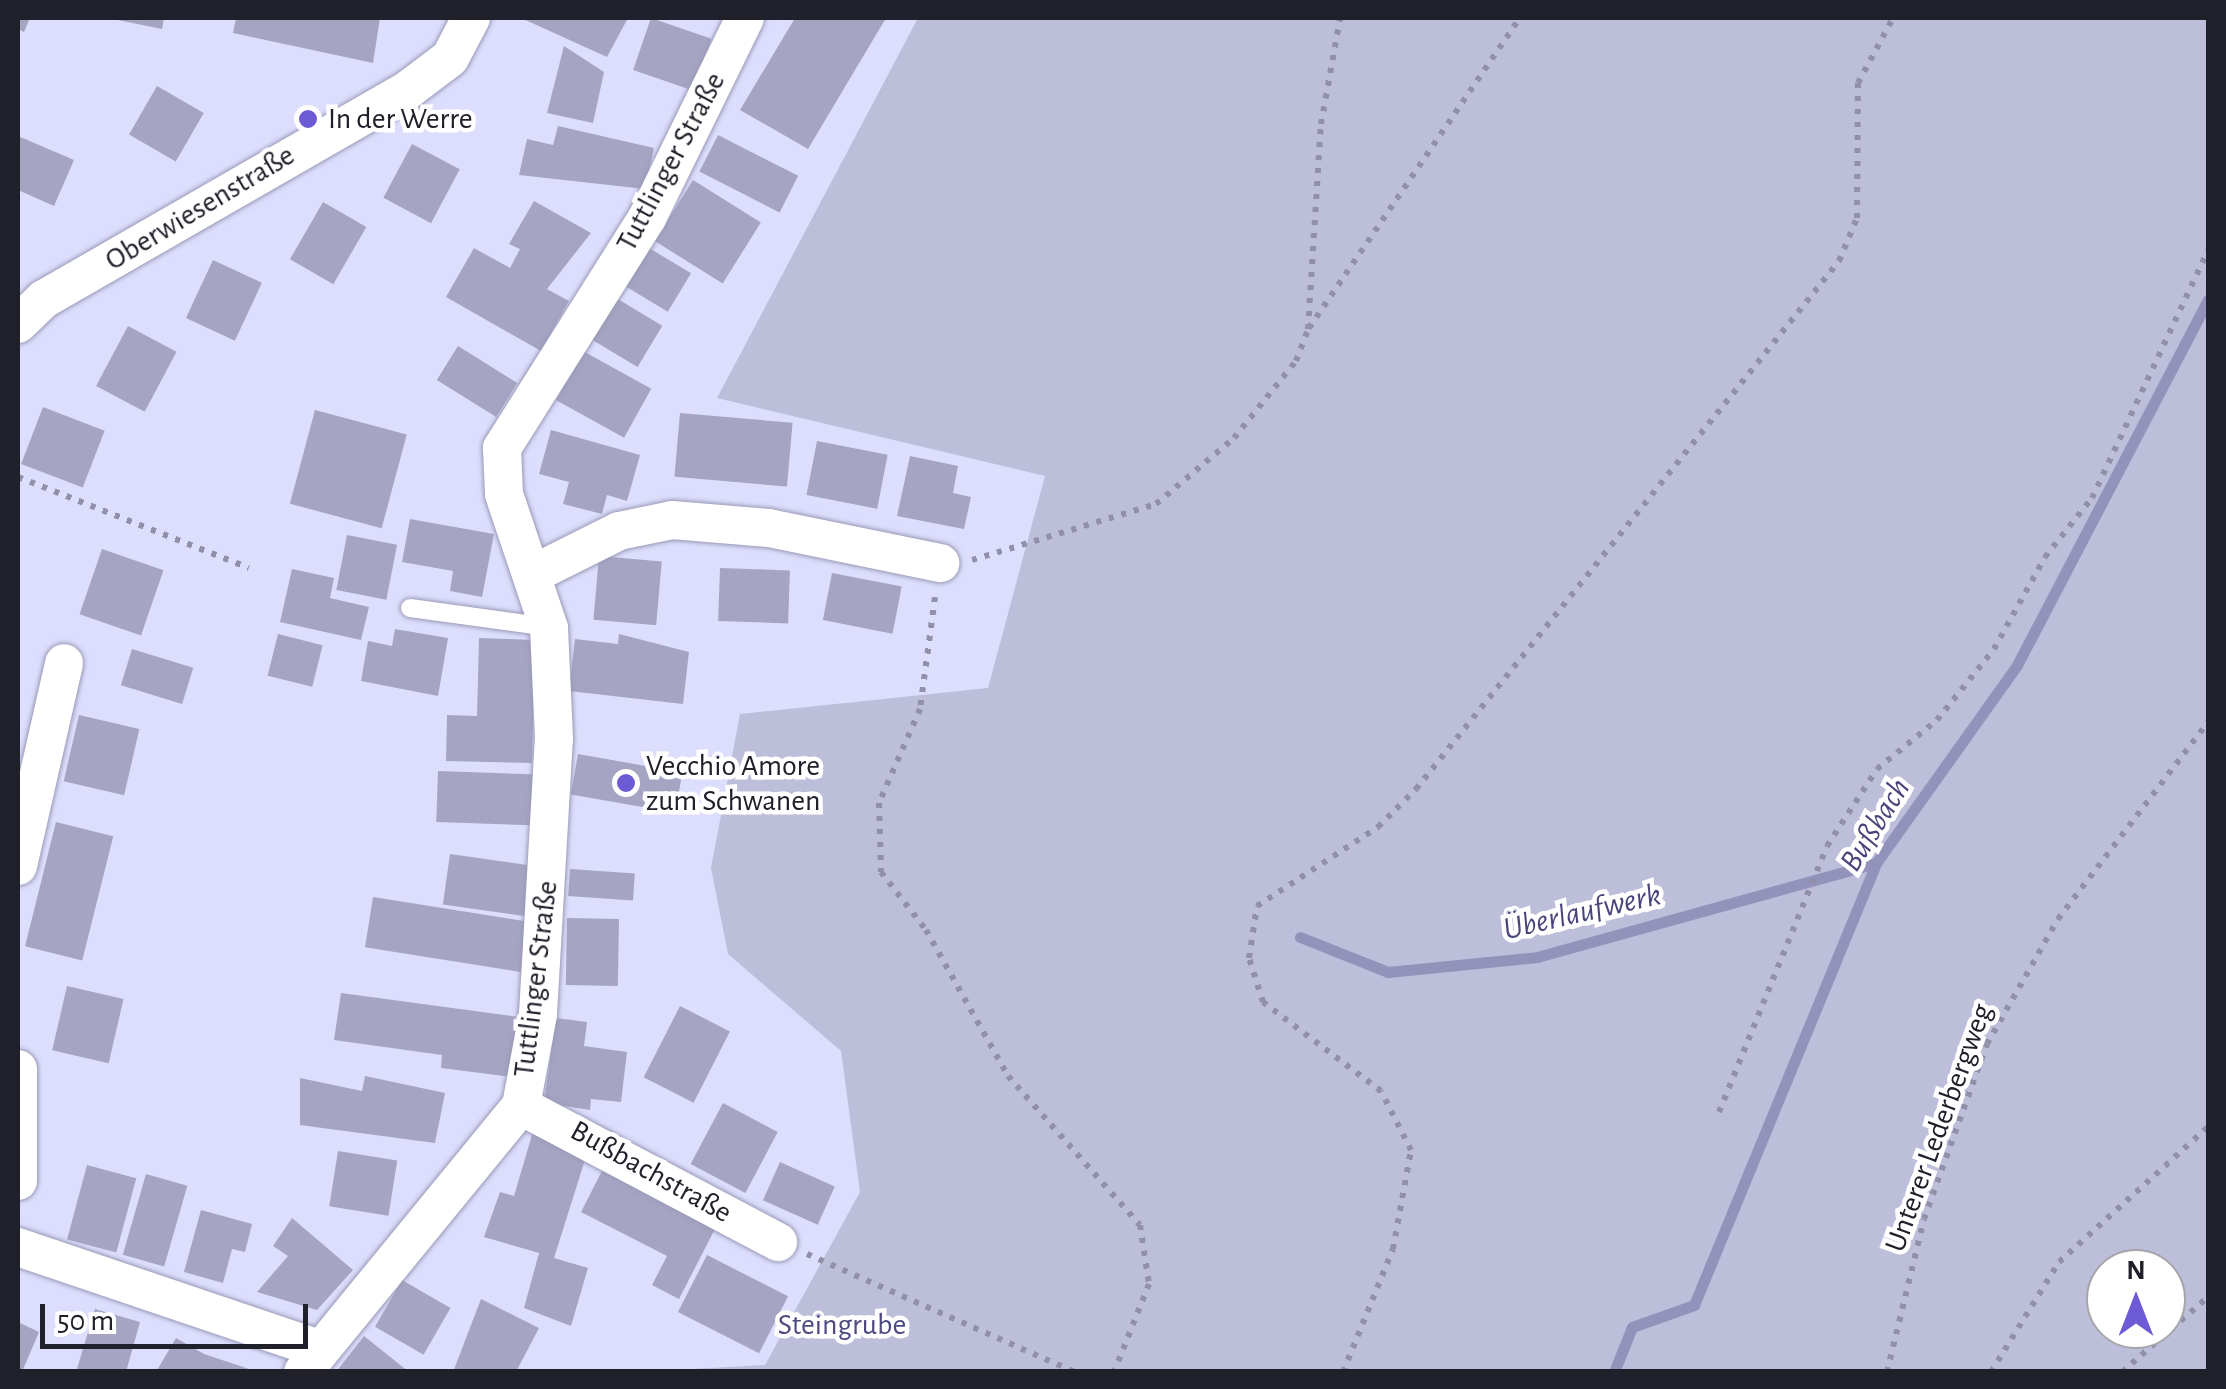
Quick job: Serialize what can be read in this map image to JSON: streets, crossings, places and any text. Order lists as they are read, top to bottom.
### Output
{
  "streets": {
    "street": ["Tuttlinger Straße", "Oberwiesenstraße", "Bußbachstraße"],
    "path": ["Unterer Lederbergweg"]
  },
  "crossings": [
    ["Tuttlinger Straße", "Bußbachstraße"]
  ],
  "water": ["Bußbach", "Überlaufwerk"],
  "parks": ["Steingrube"],
  "places": ["In der Werre", "Vecchio Amore zum Schwanen"],
  "scale_bar": "50 m",
  "north": "top"
}
